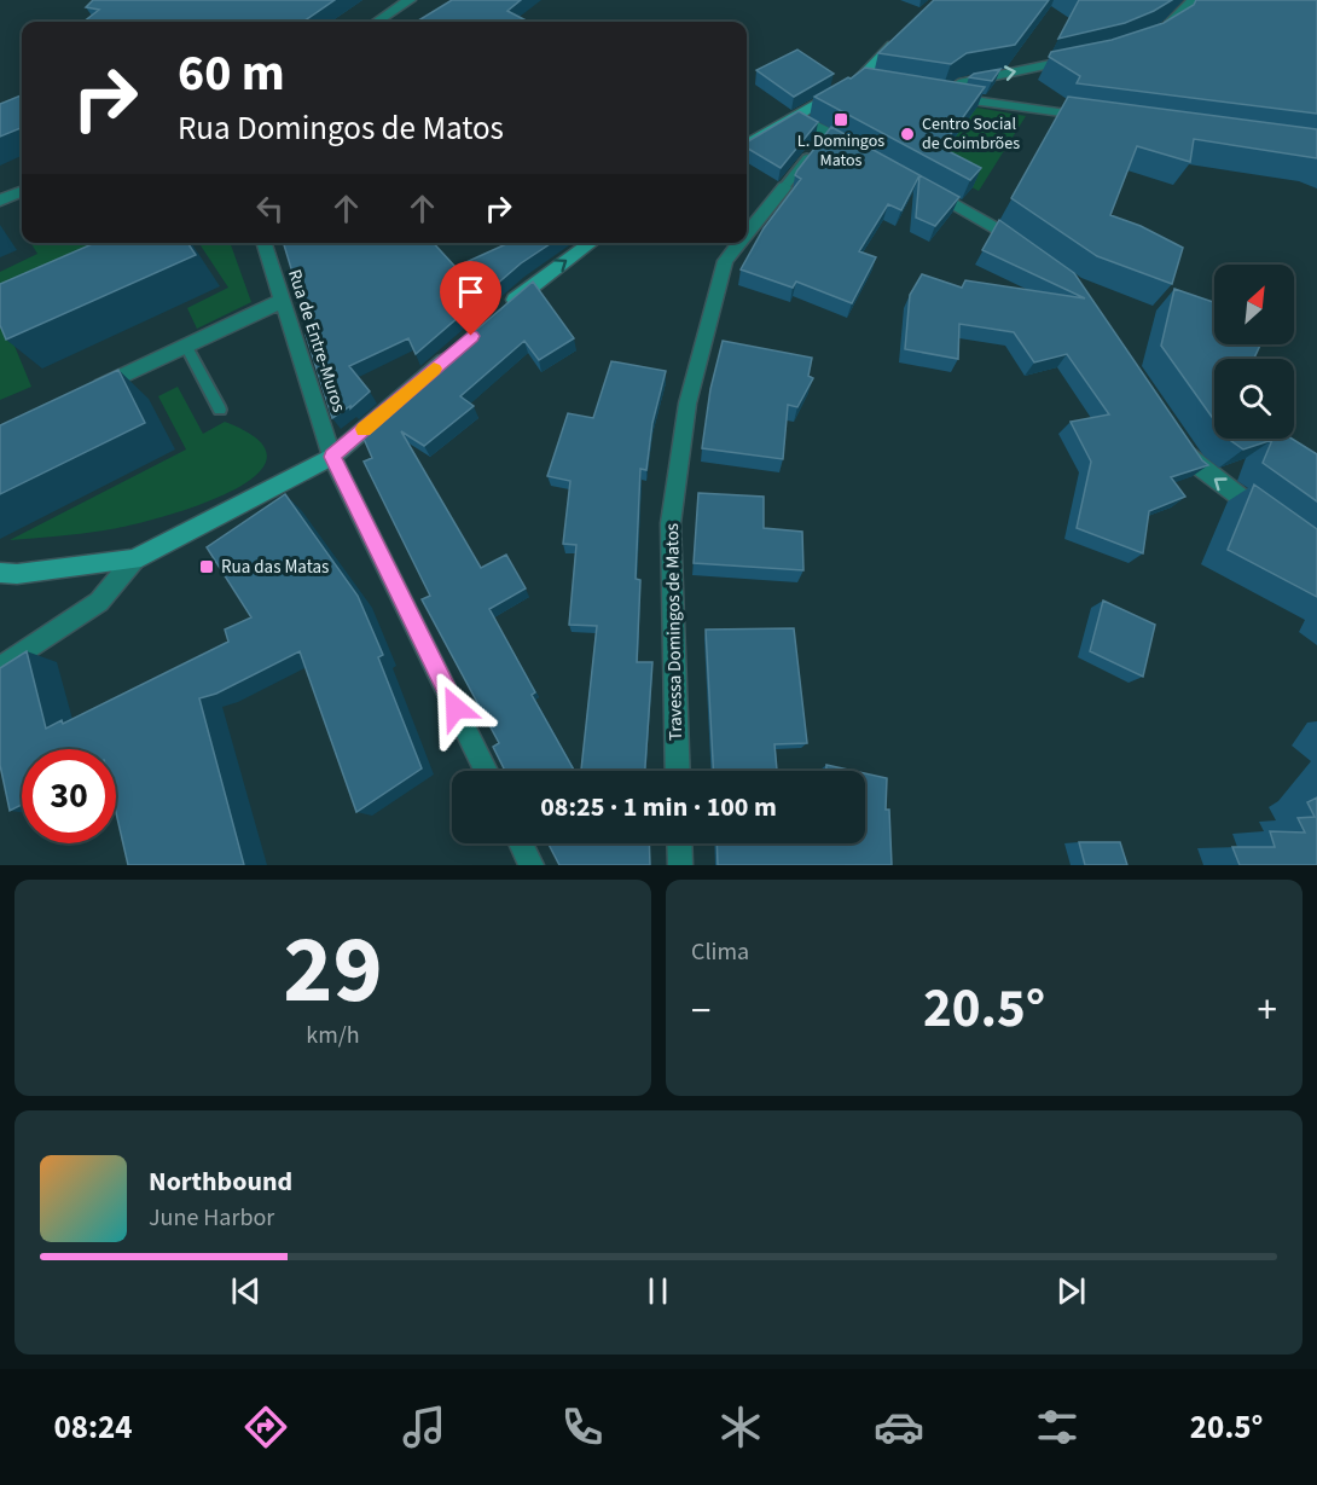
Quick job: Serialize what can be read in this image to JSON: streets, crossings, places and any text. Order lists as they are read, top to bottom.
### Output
{
  "streets": {
    "street": ["Rua de Entre-Muros", "Travessa Domingos de Matos"]
  },
  "places": {
    "transit": ["L. Domingos Matos", "Rua das Matas"],
    "other": ["Centro Social de Coimbrões"]
  },
  "north": "top right",
  "page": {
    "turn": ["60 m", "Rua Domingos de Matos"],
    "limit": "30",
    "trip": "08:25 · 1 min · 100 m",
    "tile": [
      ["29", "km/h"],
      "Clima"
    ],
    "heat": ["−", "20.5°", "+"],
    "song": ["Northbound", "June Harbor"],
    "tabs": ["08:24", "20.5°"]
  }
}
